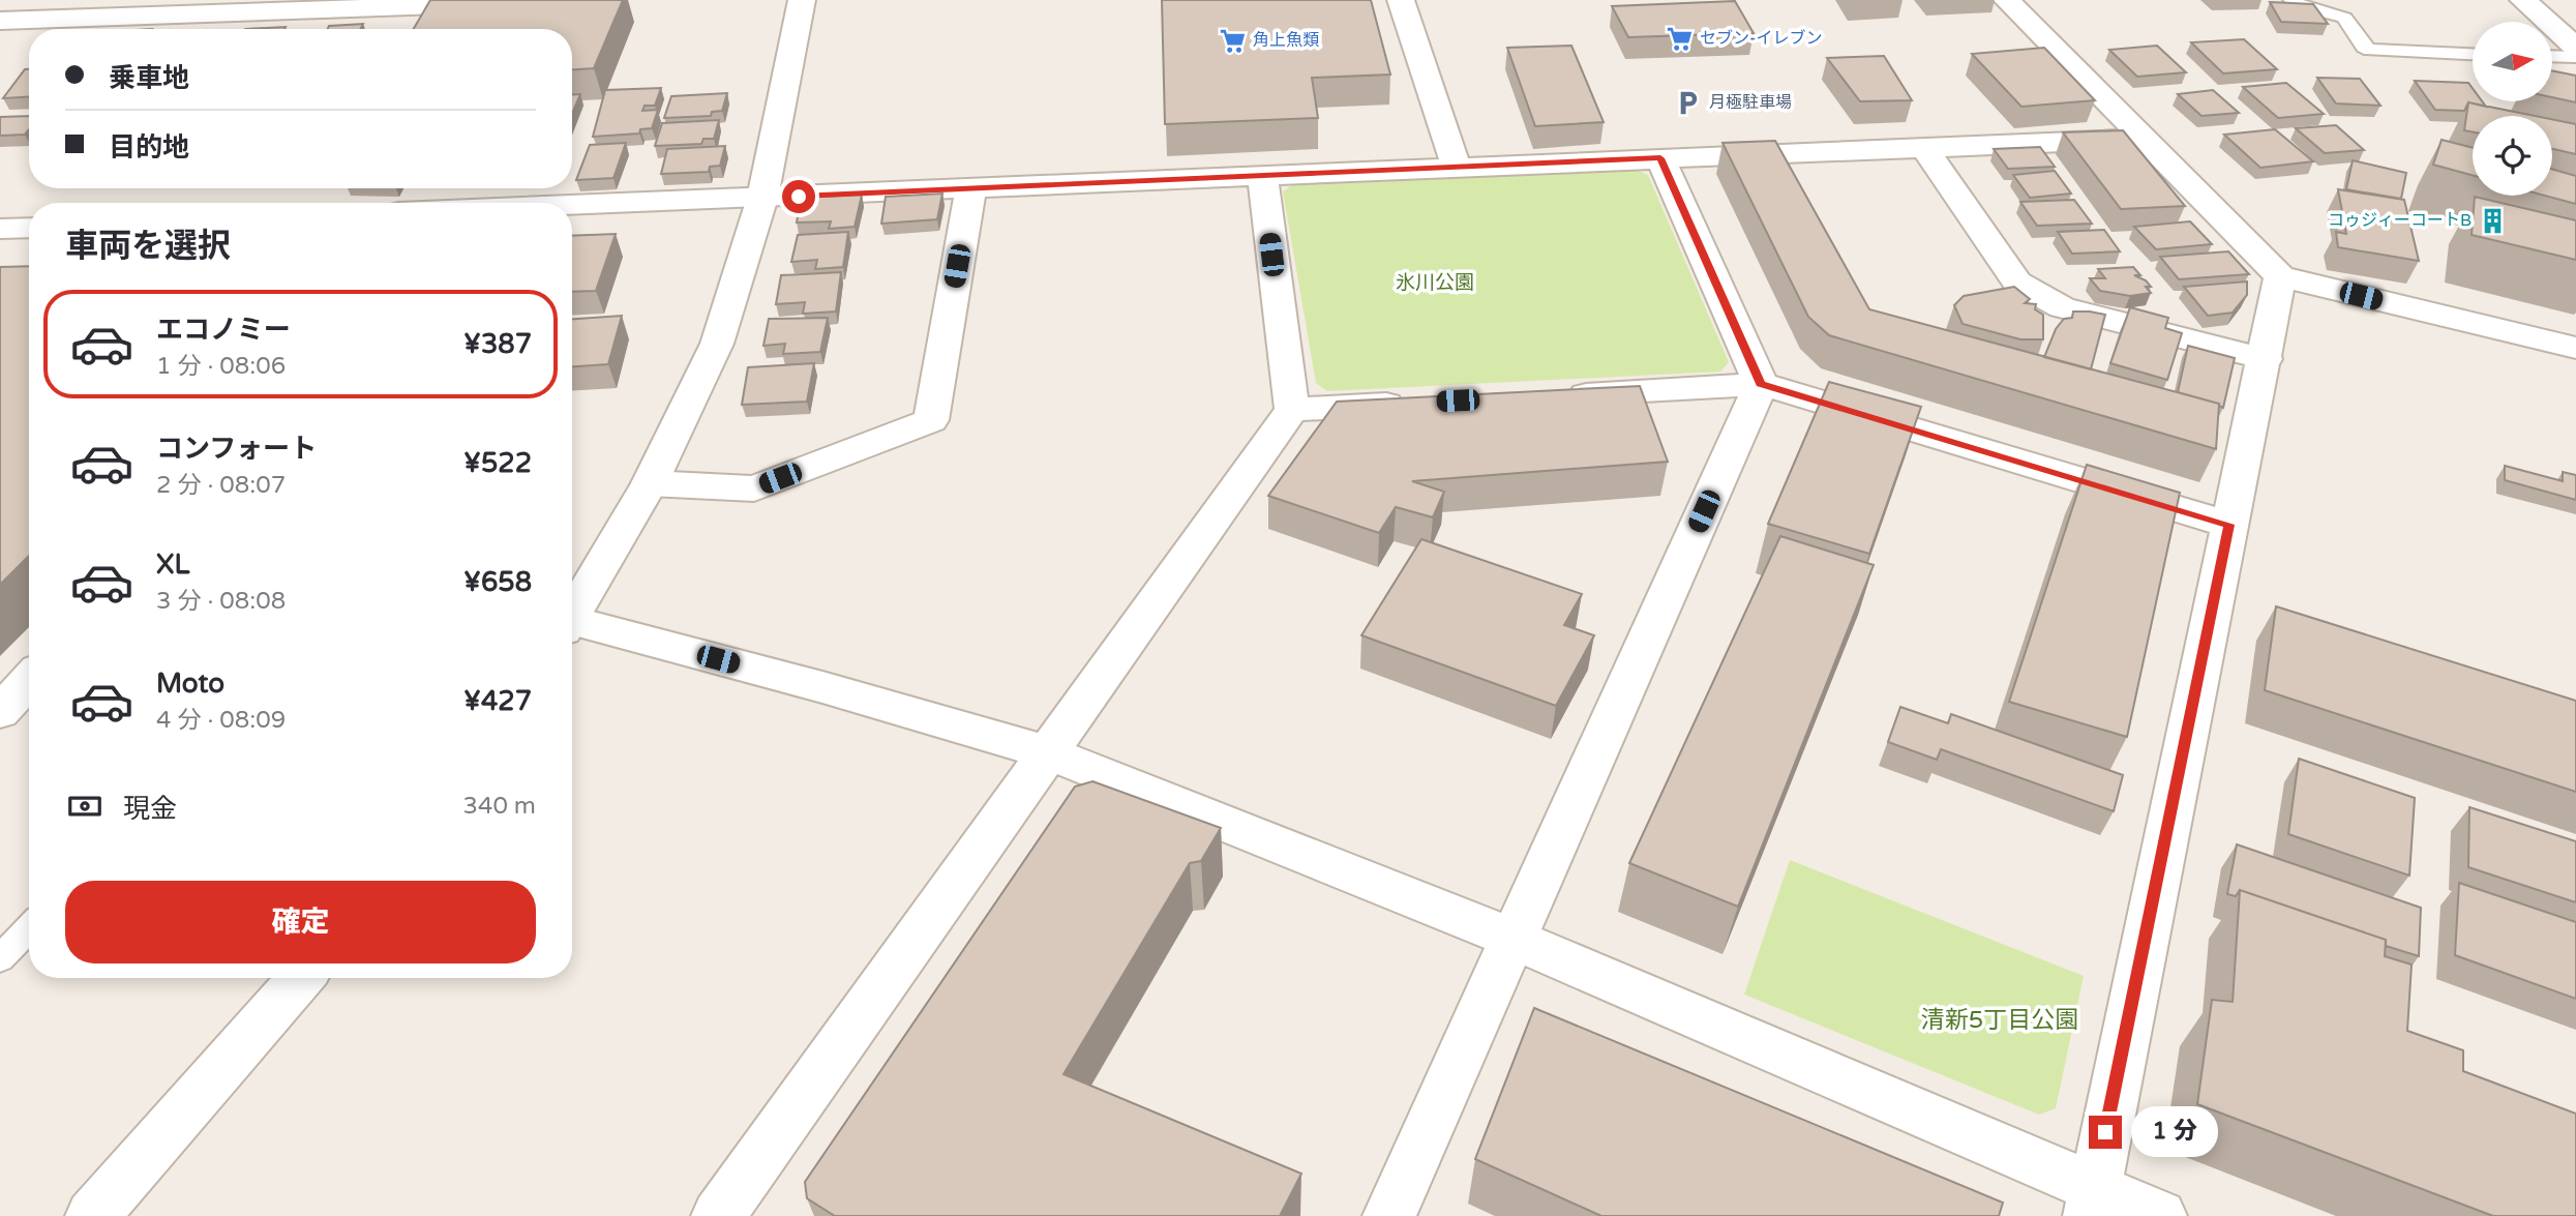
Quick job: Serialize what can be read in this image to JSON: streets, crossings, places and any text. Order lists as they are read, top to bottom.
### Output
{
  "parks": ["氷川公園", "清新5丁目公園"],
  "places": {
    "supermarket": ["セブン-イレブン", "角上魚類"],
    "parking": ["月極駐車場"],
    "building": ["コゥジィーコートB"]
  },
  "north": "right",
  "page": {
    "banner": ["乗車地", "目的地"],
    "heading": "車両を選択",
    "list": [
      {
        "name": "エコノミー",
        "note": "1 分 · 08:06",
        "value": "¥387"
      },
      {
        "name": "コンフォート",
        "note": "2 分 · 08:07",
        "value": "¥522"
      },
      {
        "name": "XL",
        "note": "3 分 · 08:08",
        "value": "¥658"
      },
      {
        "name": "Moto",
        "note": "4 分 · 08:09",
        "value": "¥427"
      }
    ],
    "pay": ["現金", "340 m"],
    "buttons": "確定",
    "bubble": "1 分"
  }
}
